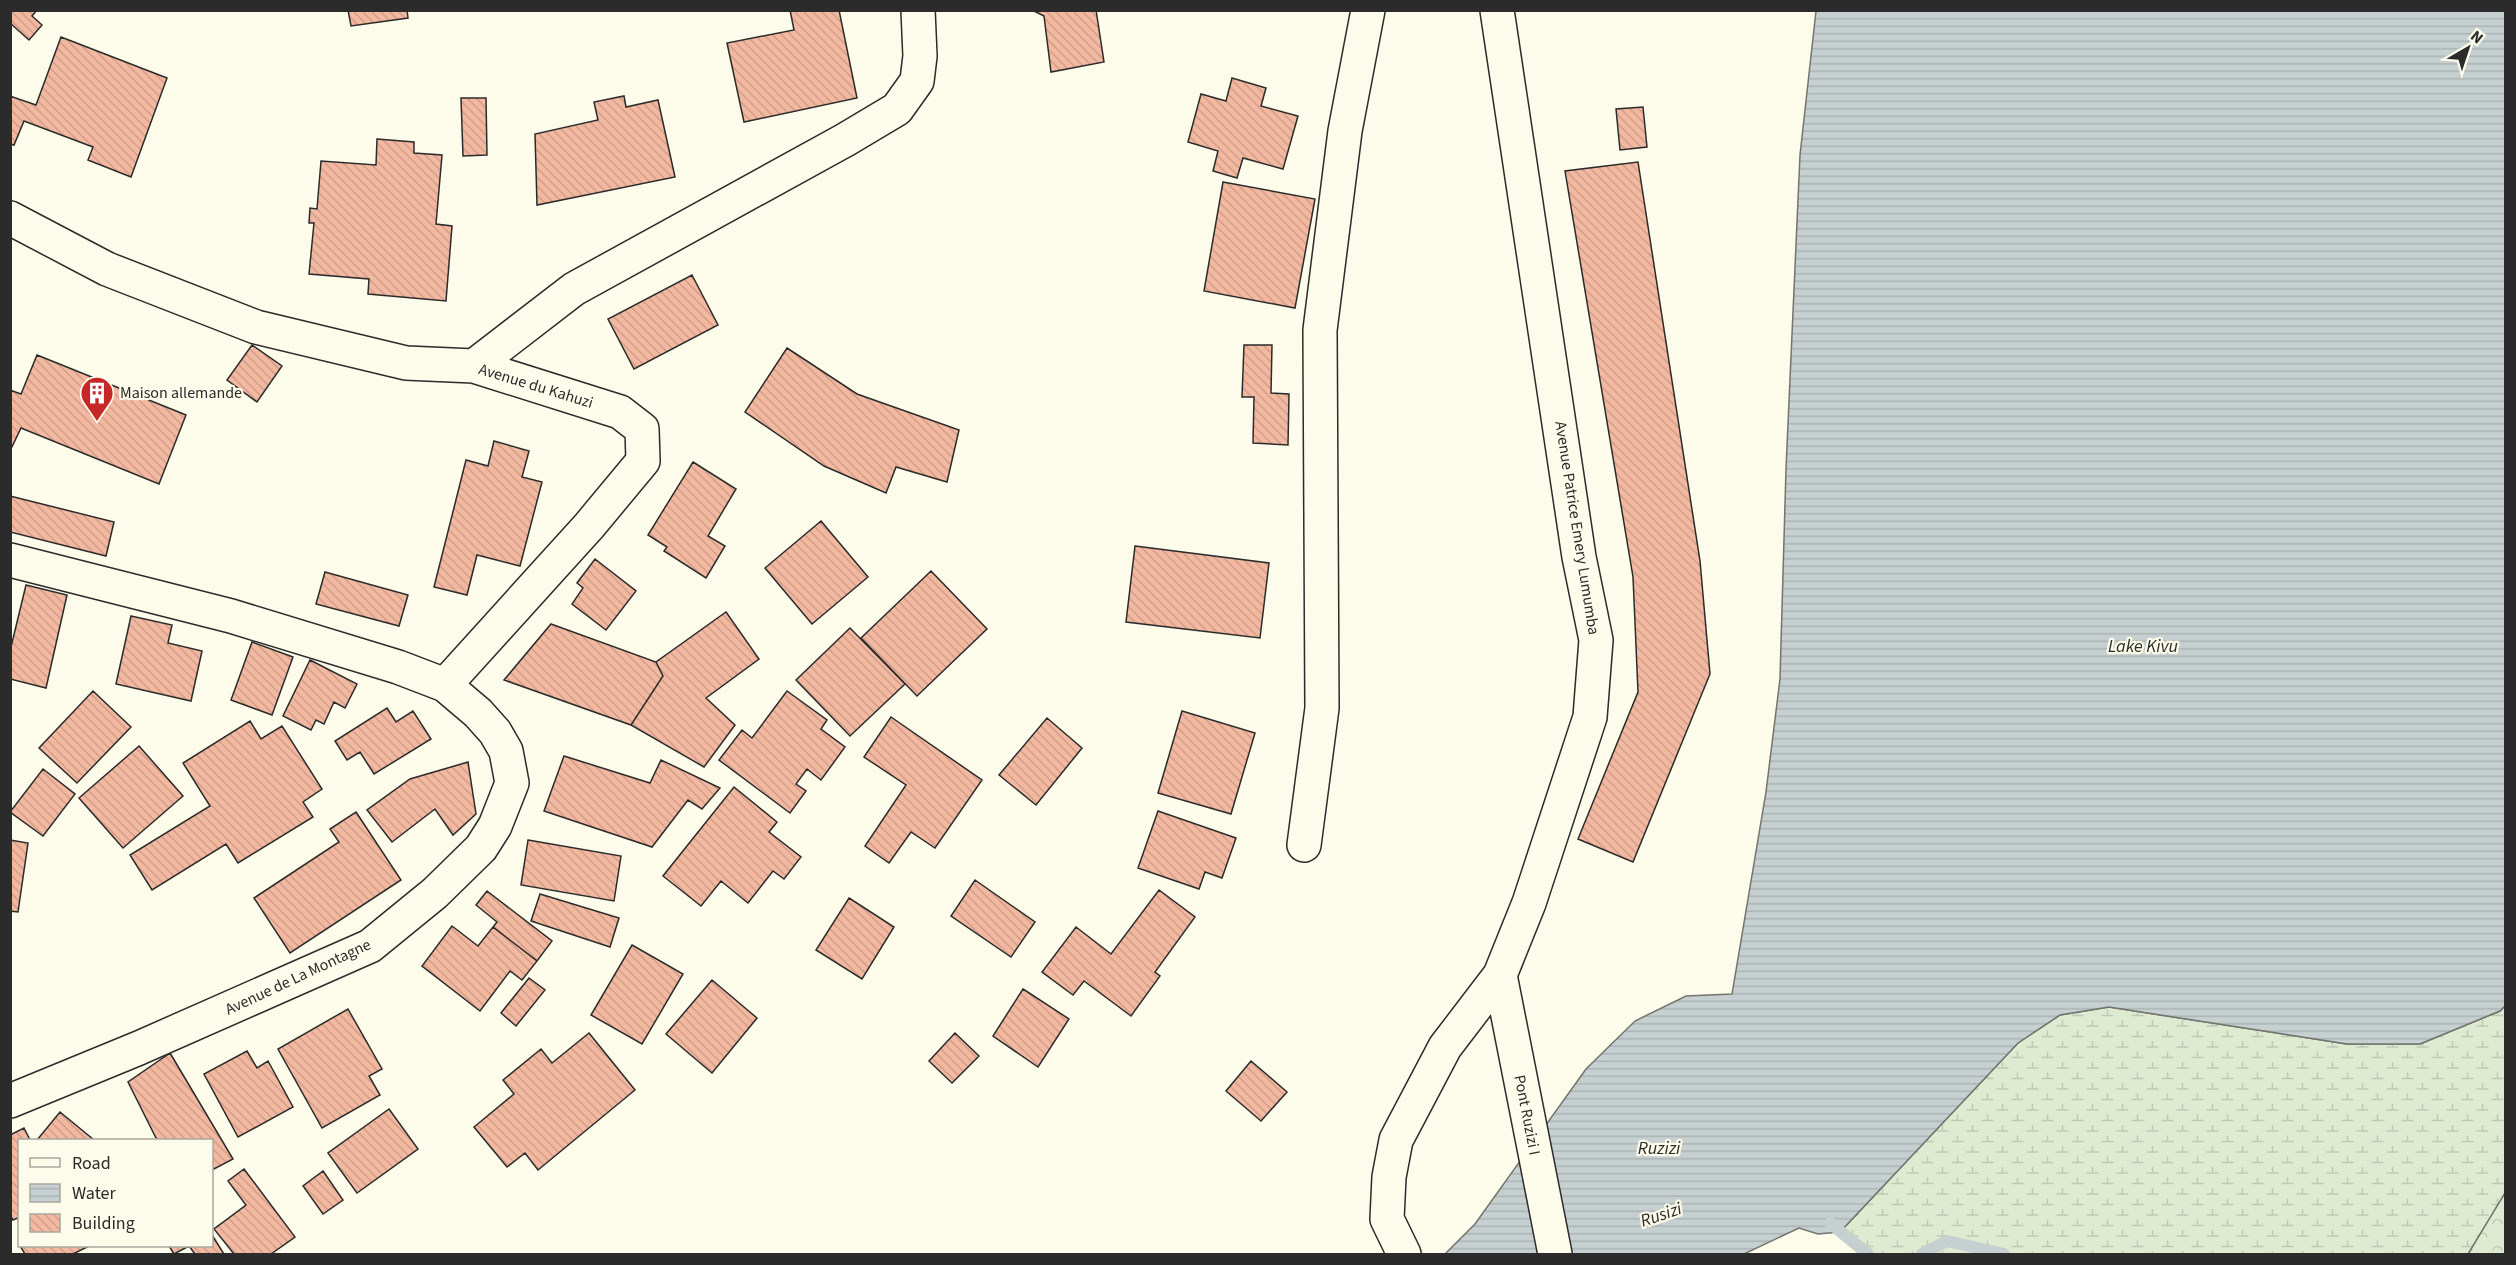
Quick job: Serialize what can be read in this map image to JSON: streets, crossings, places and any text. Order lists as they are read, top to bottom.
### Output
{
  "streets": {
    "street": [
      "Avenue du Kahuzi",
      "Avenue Patrice Emery Lumumba",
      "Avenue de La Montagne",
      "Pont Ruzizi I"
    ]
  },
  "crossings": [
    ["Avenue du Kahuzi", "Avenue de La Montagne"],
    ["Avenue Patrice Emery Lumumba", "Pont Ruzizi I"]
  ],
  "water": ["Lake Kivu", "Ruzizi", "Rusizi"],
  "places": {
    "building": ["Maison allemande"]
  },
  "legend": ["Road", "Water", "Building"],
  "north": "top right"
}
